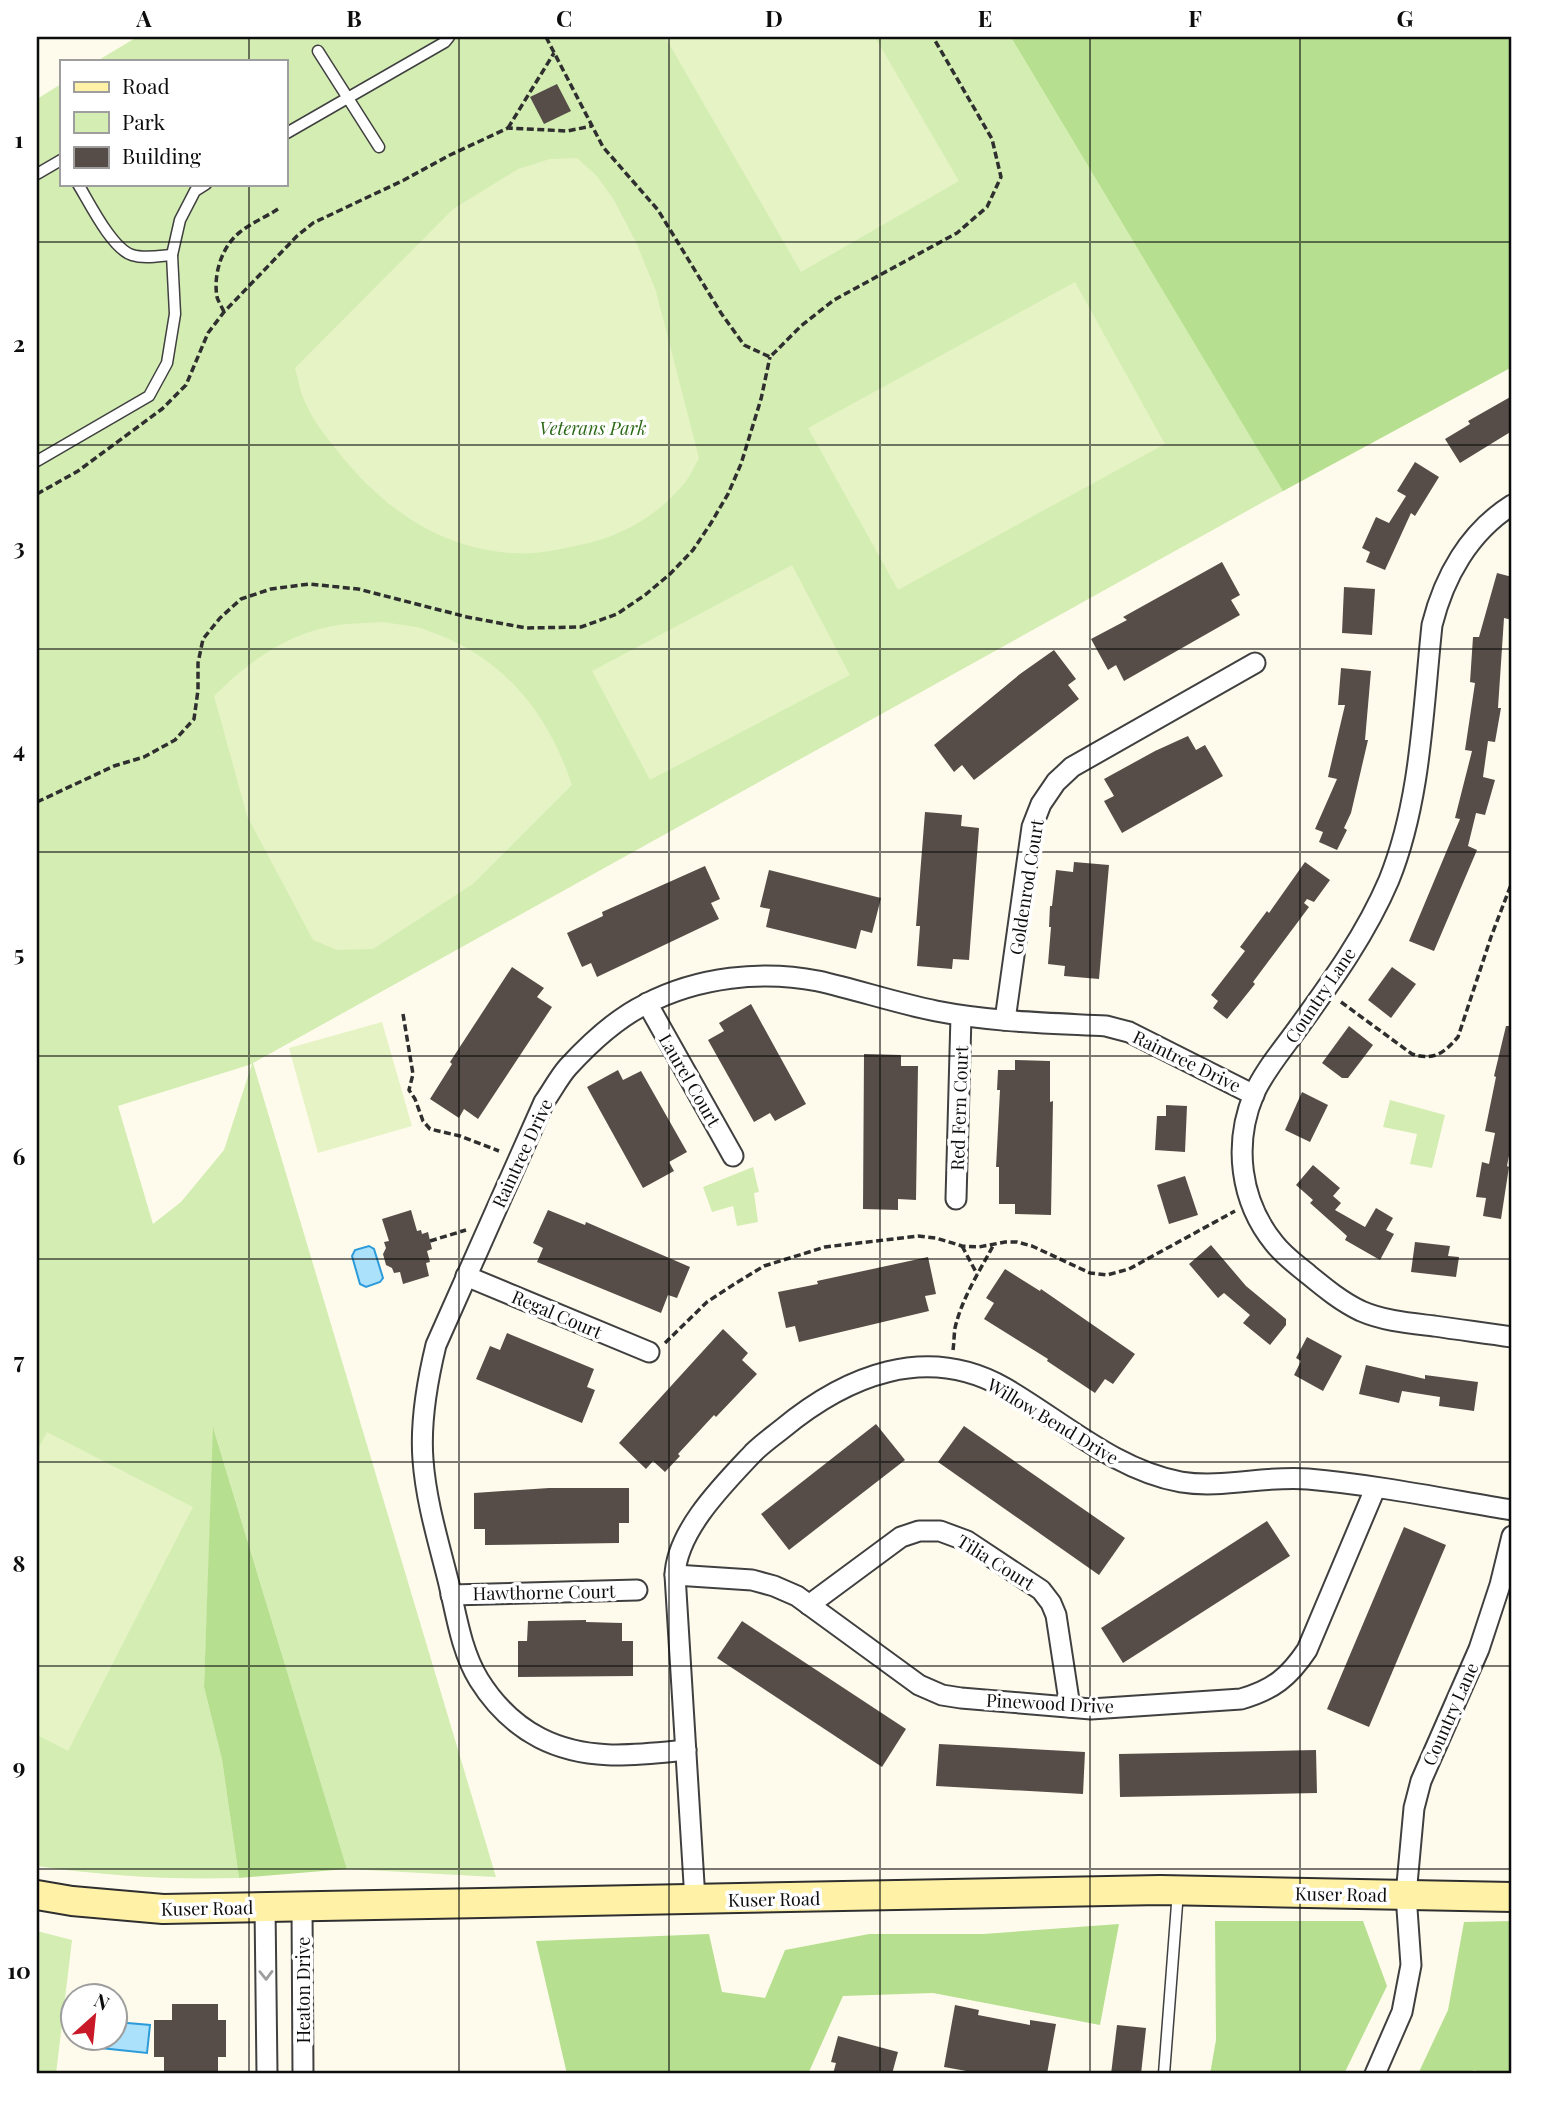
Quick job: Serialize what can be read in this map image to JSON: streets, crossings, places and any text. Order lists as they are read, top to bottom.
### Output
{
  "streets": {
    "street": [
      "Goldenrod Court",
      "Country Lane",
      "Raintree Drive",
      "Laurel Court",
      "Red Fern Court",
      "Regal Court",
      "Willow Bend Drive",
      "Tilia Court",
      "Hawthorne Court",
      "Pinewood Drive",
      "Kuser Road",
      "Heaton Drive"
    ]
  },
  "crossings": [
    ["Goldenrod Court", "Raintree Drive"],
    ["Country Lane", "Raintree Drive"],
    ["Country Lane", "Kuser Road"],
    ["Raintree Drive", "Laurel Court"],
    ["Raintree Drive", "Red Fern Court"],
    ["Raintree Drive", "Regal Court"],
    ["Raintree Drive", "Willow Bend Drive"],
    ["Raintree Drive", "Hawthorne Court"],
    ["Willow Bend Drive", "Pinewood Drive"],
    ["Willow Bend Drive", "Kuser Road"],
    ["Tilia Court", "Pinewood Drive"],
    ["Kuser Road", "Heaton Drive"]
  ],
  "parks": ["Veterans Park"],
  "legend": ["Road", "Park", "Building"],
  "north": "top right",
  "grid": {
    "columns": [
      "A",
      "B",
      "C",
      "D",
      "E",
      "F",
      "G"
    ],
    "rows": [
      "1",
      "2",
      "3",
      "4",
      "5",
      "6",
      "7",
      "8",
      "9",
      "10"
    ]
  }
}
